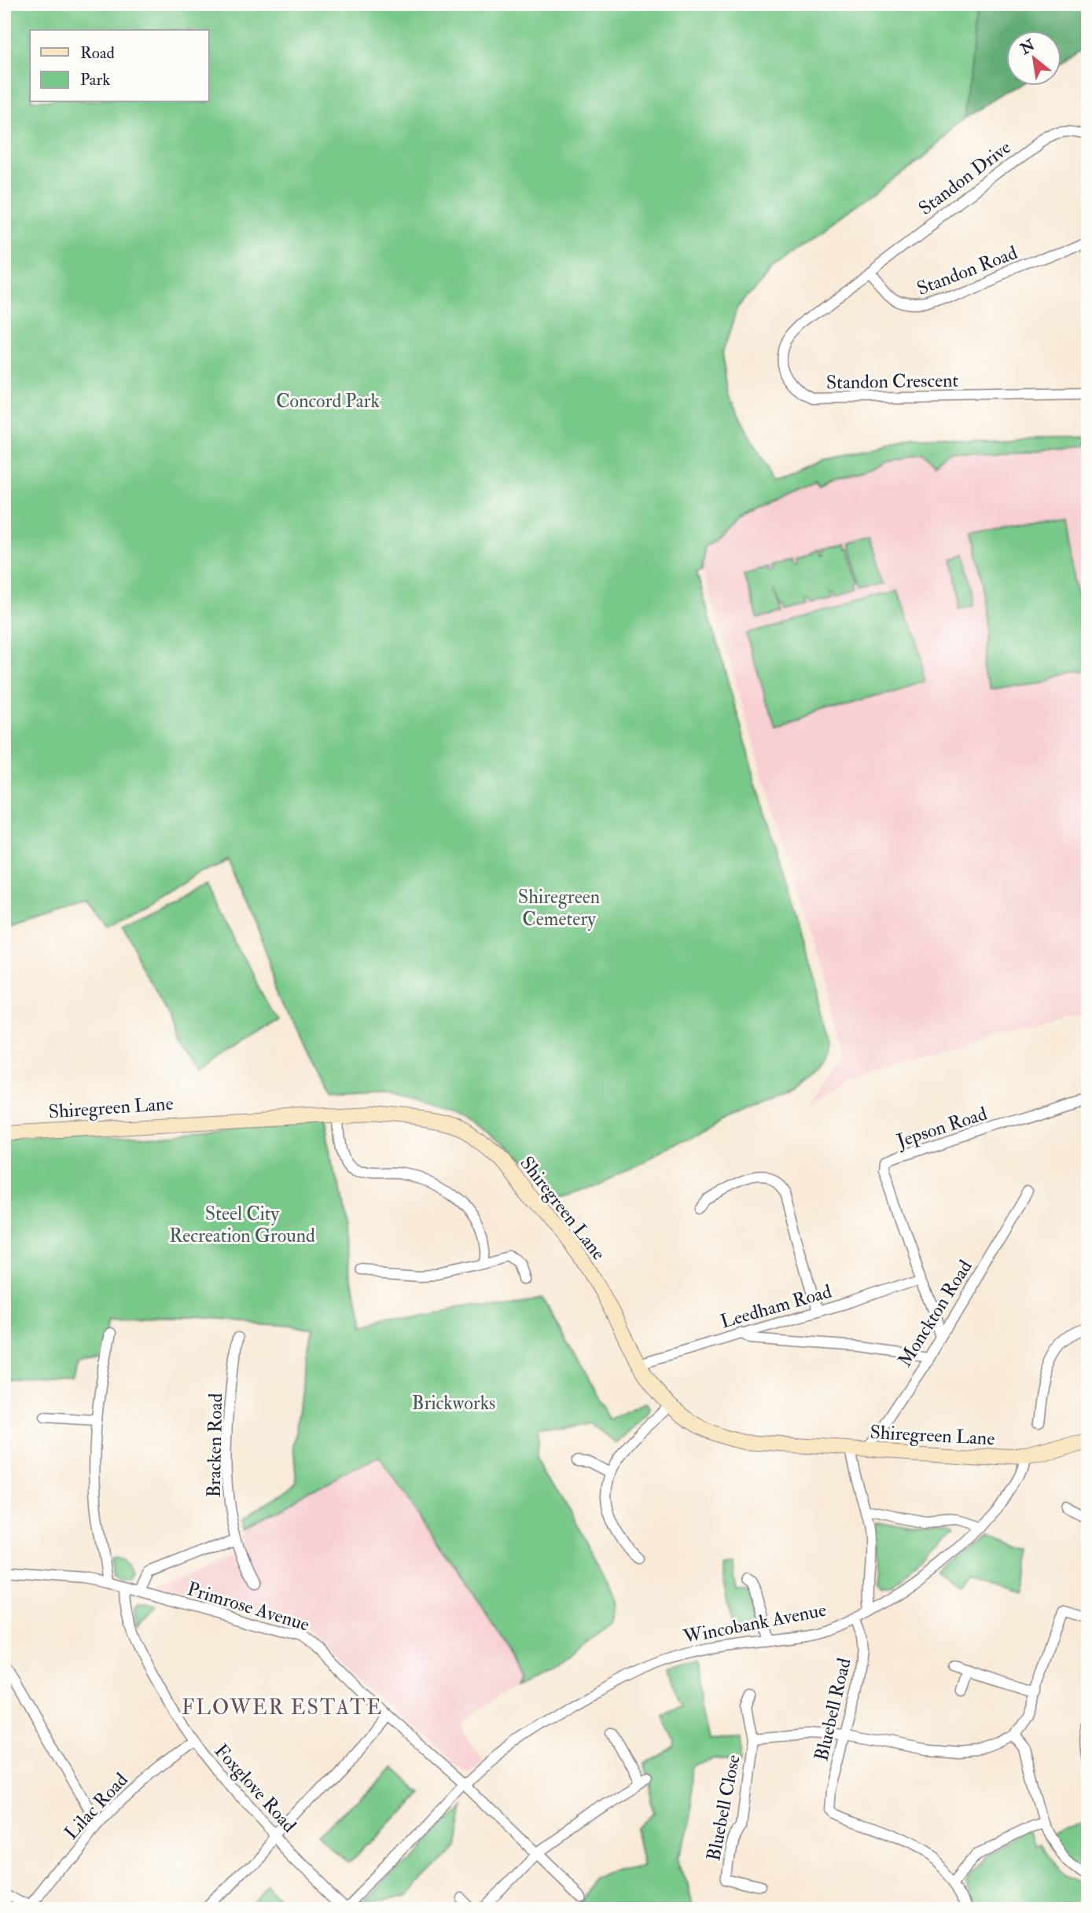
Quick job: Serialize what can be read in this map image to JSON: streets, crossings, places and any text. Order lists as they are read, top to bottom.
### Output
{
  "streets": {
    "street": [
      "Standon Drive",
      "Standon Road",
      "Standon Crescent",
      "Shiregreen Lane",
      "Jepson Road",
      "Leedham Road",
      "Monckton Road",
      "Bracken Road",
      "Primrose Avenue",
      "Wincobank Avenue",
      "Bluebell Road",
      "Foxglove Road",
      "Lilac Road",
      "Bluebell Close"
    ]
  },
  "crossings": [
    ["Standon Drive", "Standon Road"],
    ["Standon Drive", "Standon Crescent"],
    ["Standon Road", "Standon Crescent"],
    ["Shiregreen Lane", "Leedham Road"],
    ["Shiregreen Lane", "Monckton Road"],
    ["Shiregreen Lane", "Wincobank Avenue"],
    ["Jepson Road", "Leedham Road"],
    ["Jepson Road", "Monckton Road"],
    ["Primrose Avenue", "Wincobank Avenue"],
    ["Primrose Avenue", "Foxglove Road"],
    ["Wincobank Avenue", "Bluebell Road"],
    ["Wincobank Avenue", "Foxglove Road"],
    ["Bluebell Road", "Bluebell Close"],
    ["Foxglove Road", "Lilac Road"]
  ],
  "districts": ["FLOWER ESTATE"],
  "parks": [
    "Concord Park",
    "Shiregreen Cemetery",
    "Steel City Recreation Ground",
    "Brickworks"
  ],
  "legend": ["Road", "Park"],
  "north": "top left"
}
